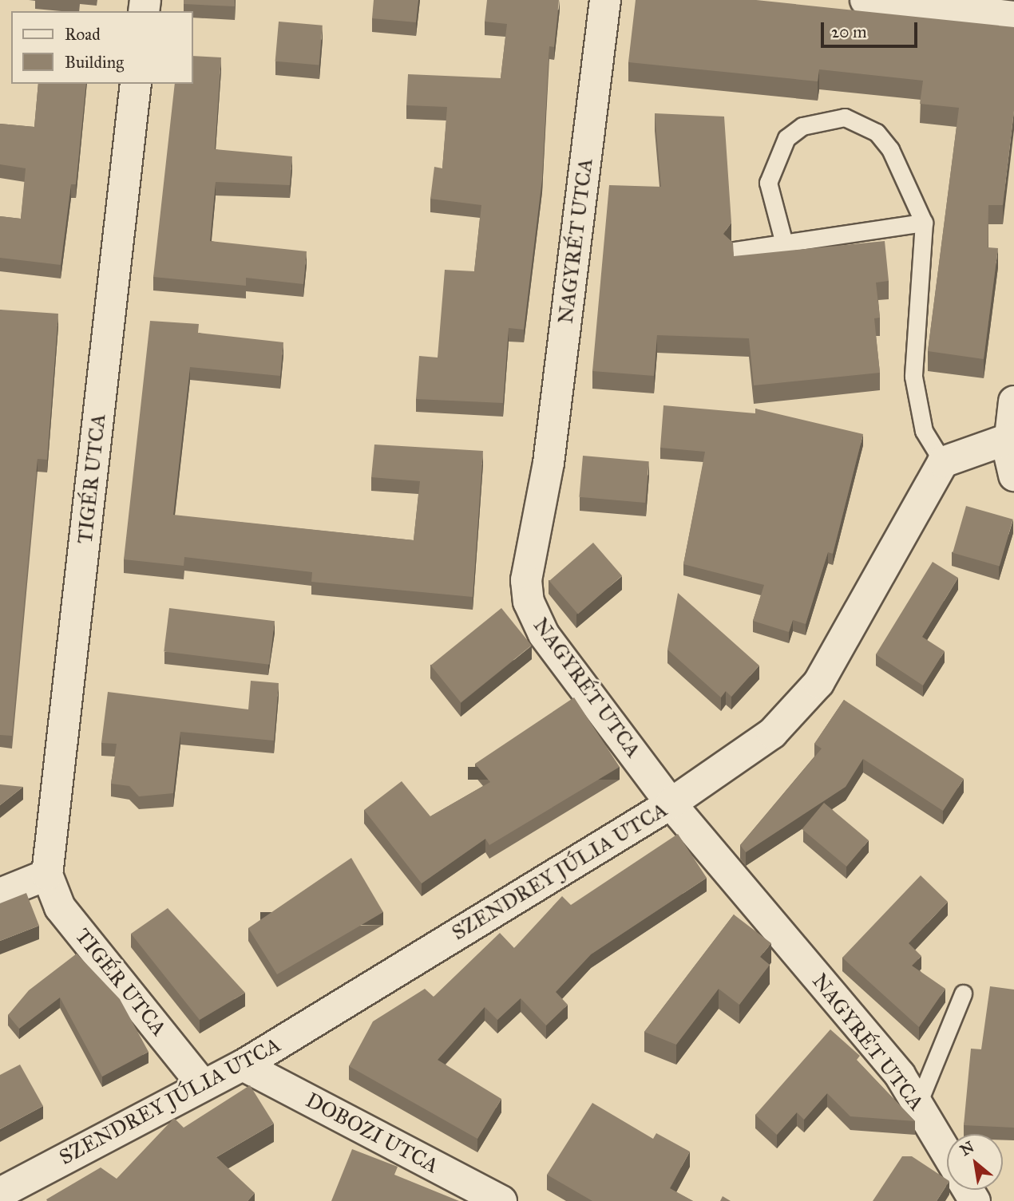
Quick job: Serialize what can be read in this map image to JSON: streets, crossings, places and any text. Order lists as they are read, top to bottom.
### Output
{
  "streets": {
    "street": [
      "NAGYRÉT UTCA",
      "TIGÉR UTCA",
      "SZENDREY JÚLIA UTCA",
      "DOBOZI UTCA"
    ]
  },
  "crossings": [
    ["NAGYRÉT UTCA", "SZENDREY JÚLIA UTCA"],
    ["TIGÉR UTCA", "SZENDREY JÚLIA UTCA"],
    ["SZENDREY JÚLIA UTCA", "DOBOZI UTCA"]
  ],
  "legend": ["Road", "Building"],
  "scale_bar": "20 m",
  "north": "top left"
}
